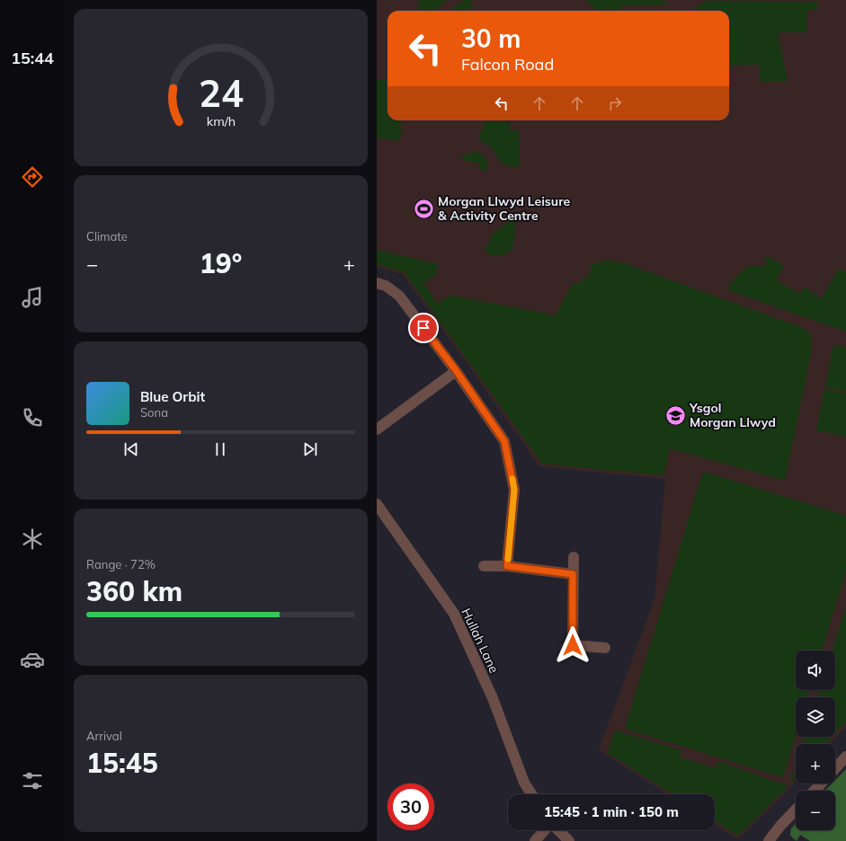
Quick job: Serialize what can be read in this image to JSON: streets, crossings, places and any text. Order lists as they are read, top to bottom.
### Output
{
  "streets": {
    "street": ["Hullah Lane"]
  },
  "places": {
    "sports": ["Morgan Llwyd Leisure & Activity Centre"],
    "school or university": ["Ysgol Morgan Llwyd"]
  },
  "page": {
    "tabs": "15:44",
    "turn": ["30 m", "Falcon Road"],
    "tile": [
      "Climate",
      ["Range · 72%", "360 km"],
      ["Arrival", "15:45"]
    ],
    "heat": ["−", "19°", "+"],
    "song": ["Blue Orbit", "Sona"],
    "map_buttons": ["+", "−"],
    "limit": "30",
    "trip": "15:45 · 1 min · 150 m",
    "gauge": ["24", "km/h"]
  }
}
